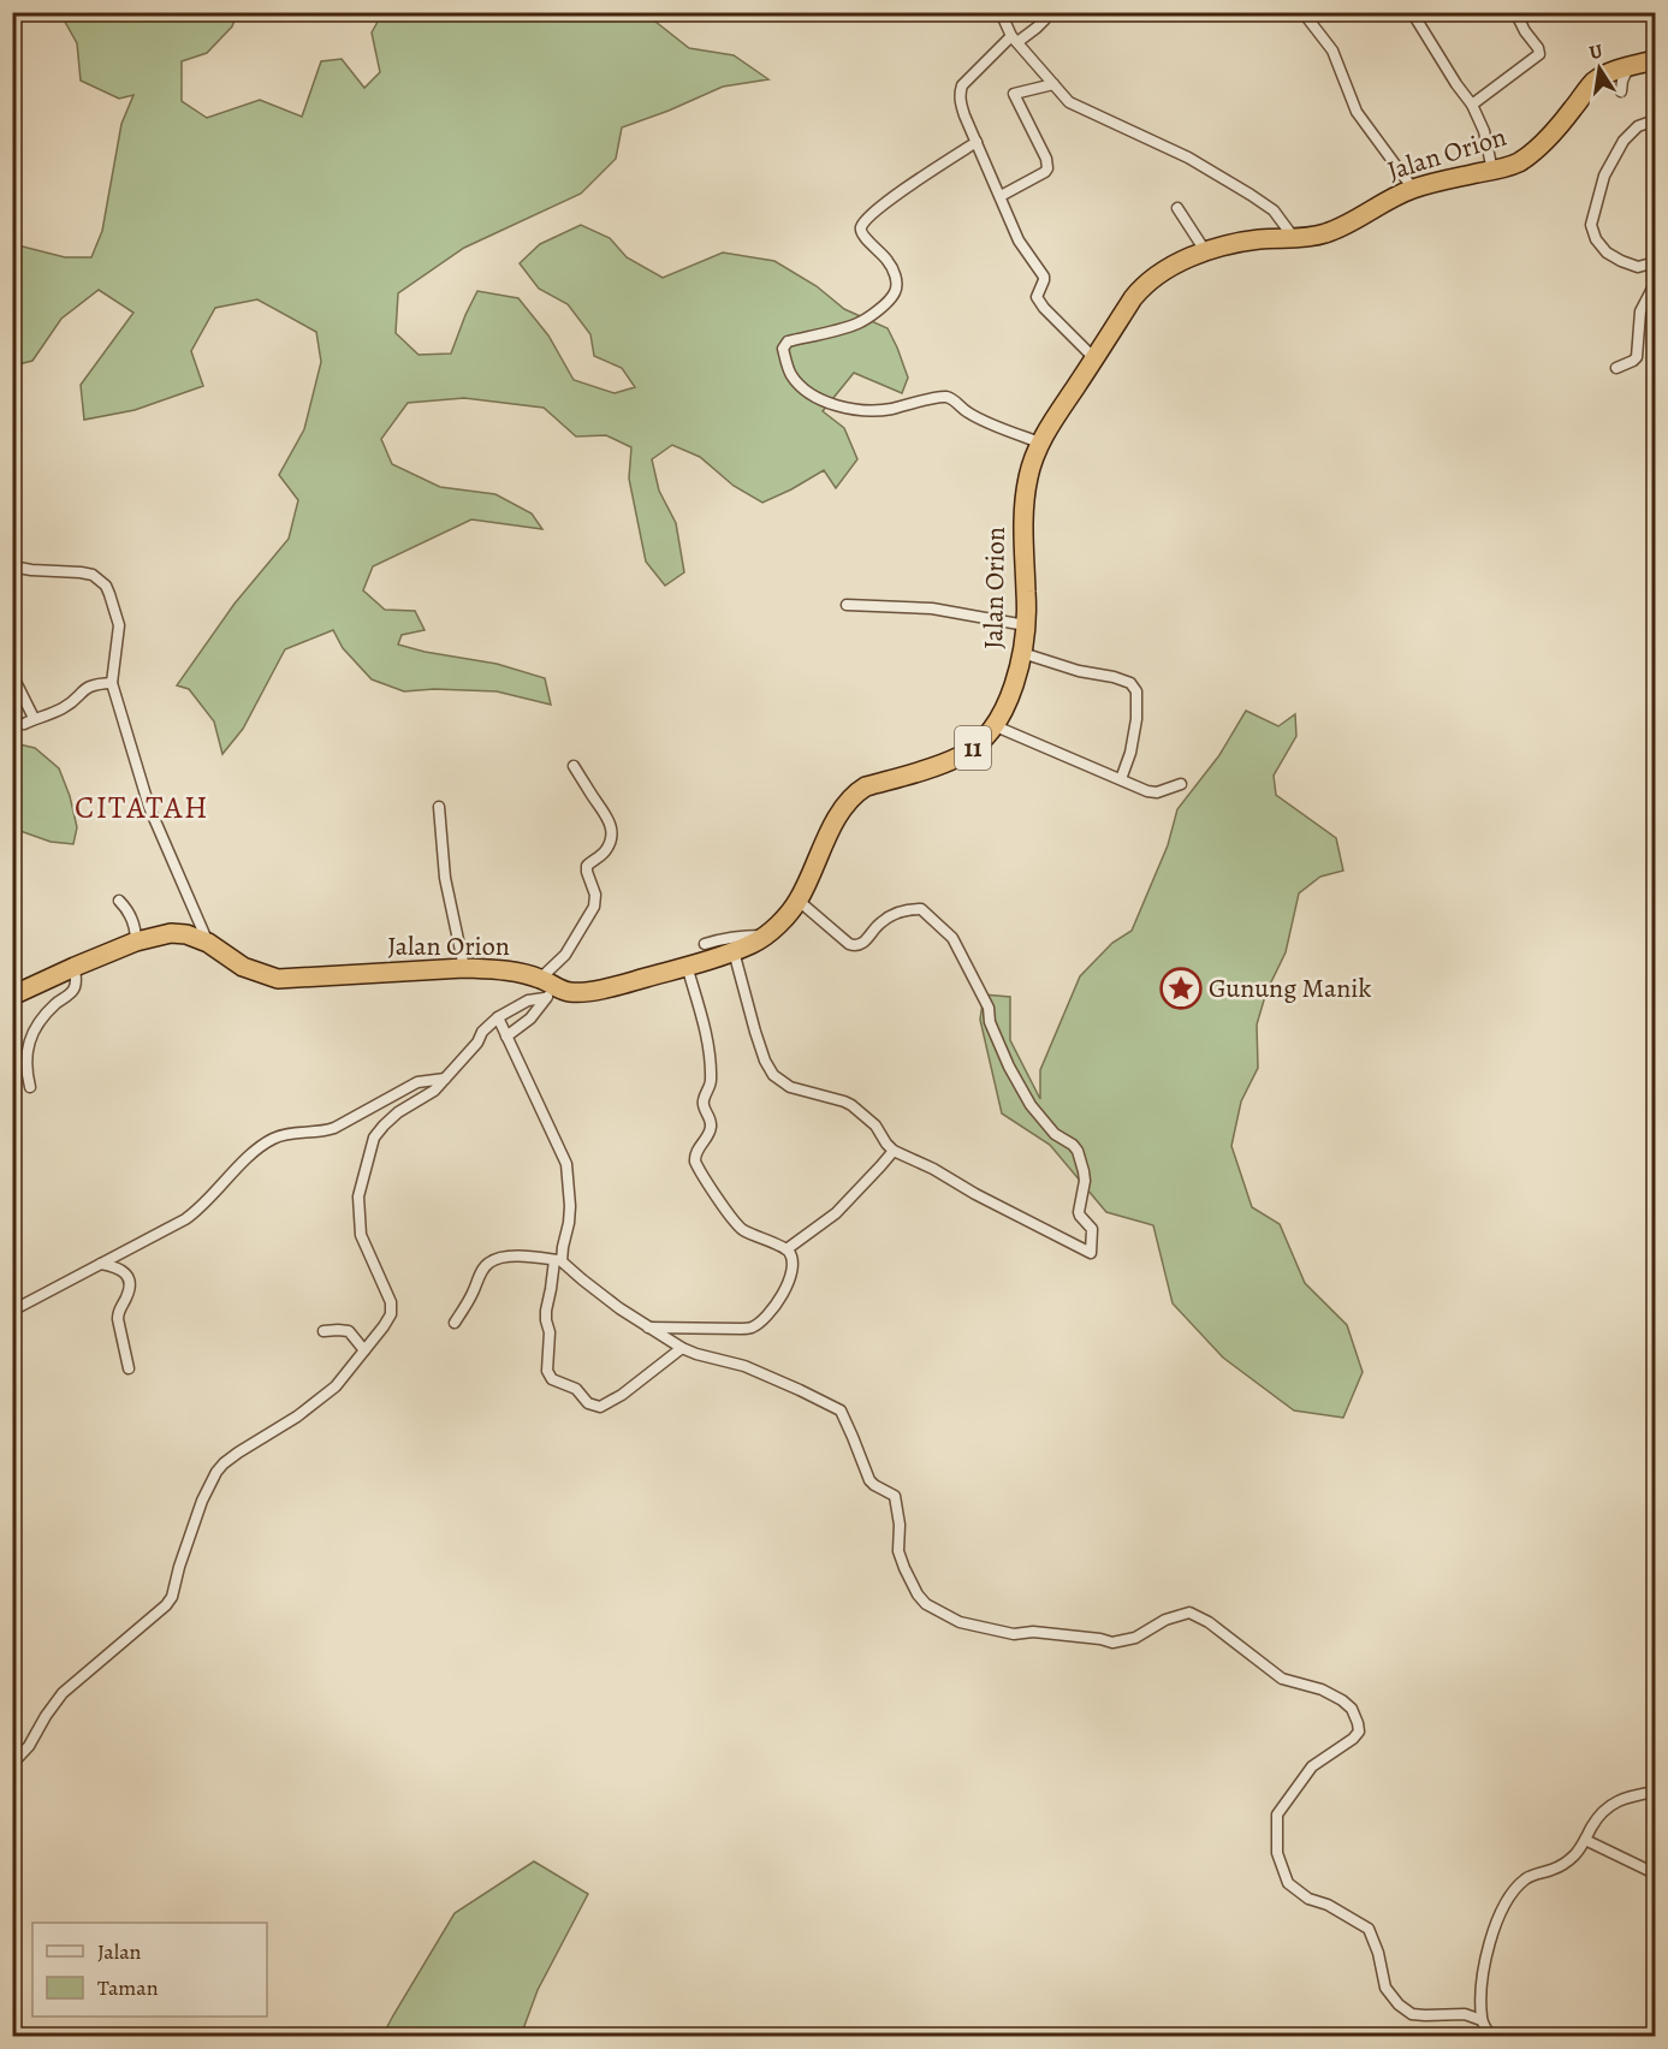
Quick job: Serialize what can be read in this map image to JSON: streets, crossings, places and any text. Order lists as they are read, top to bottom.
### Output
{
  "streets": {
    "highway": ["Jalan Orion", "11"]
  },
  "districts": ["CITATAH"],
  "places": {
    "place": ["Gunung Manik"]
  },
  "legend": ["Jalan", "Taman"],
  "north": "top"
}
